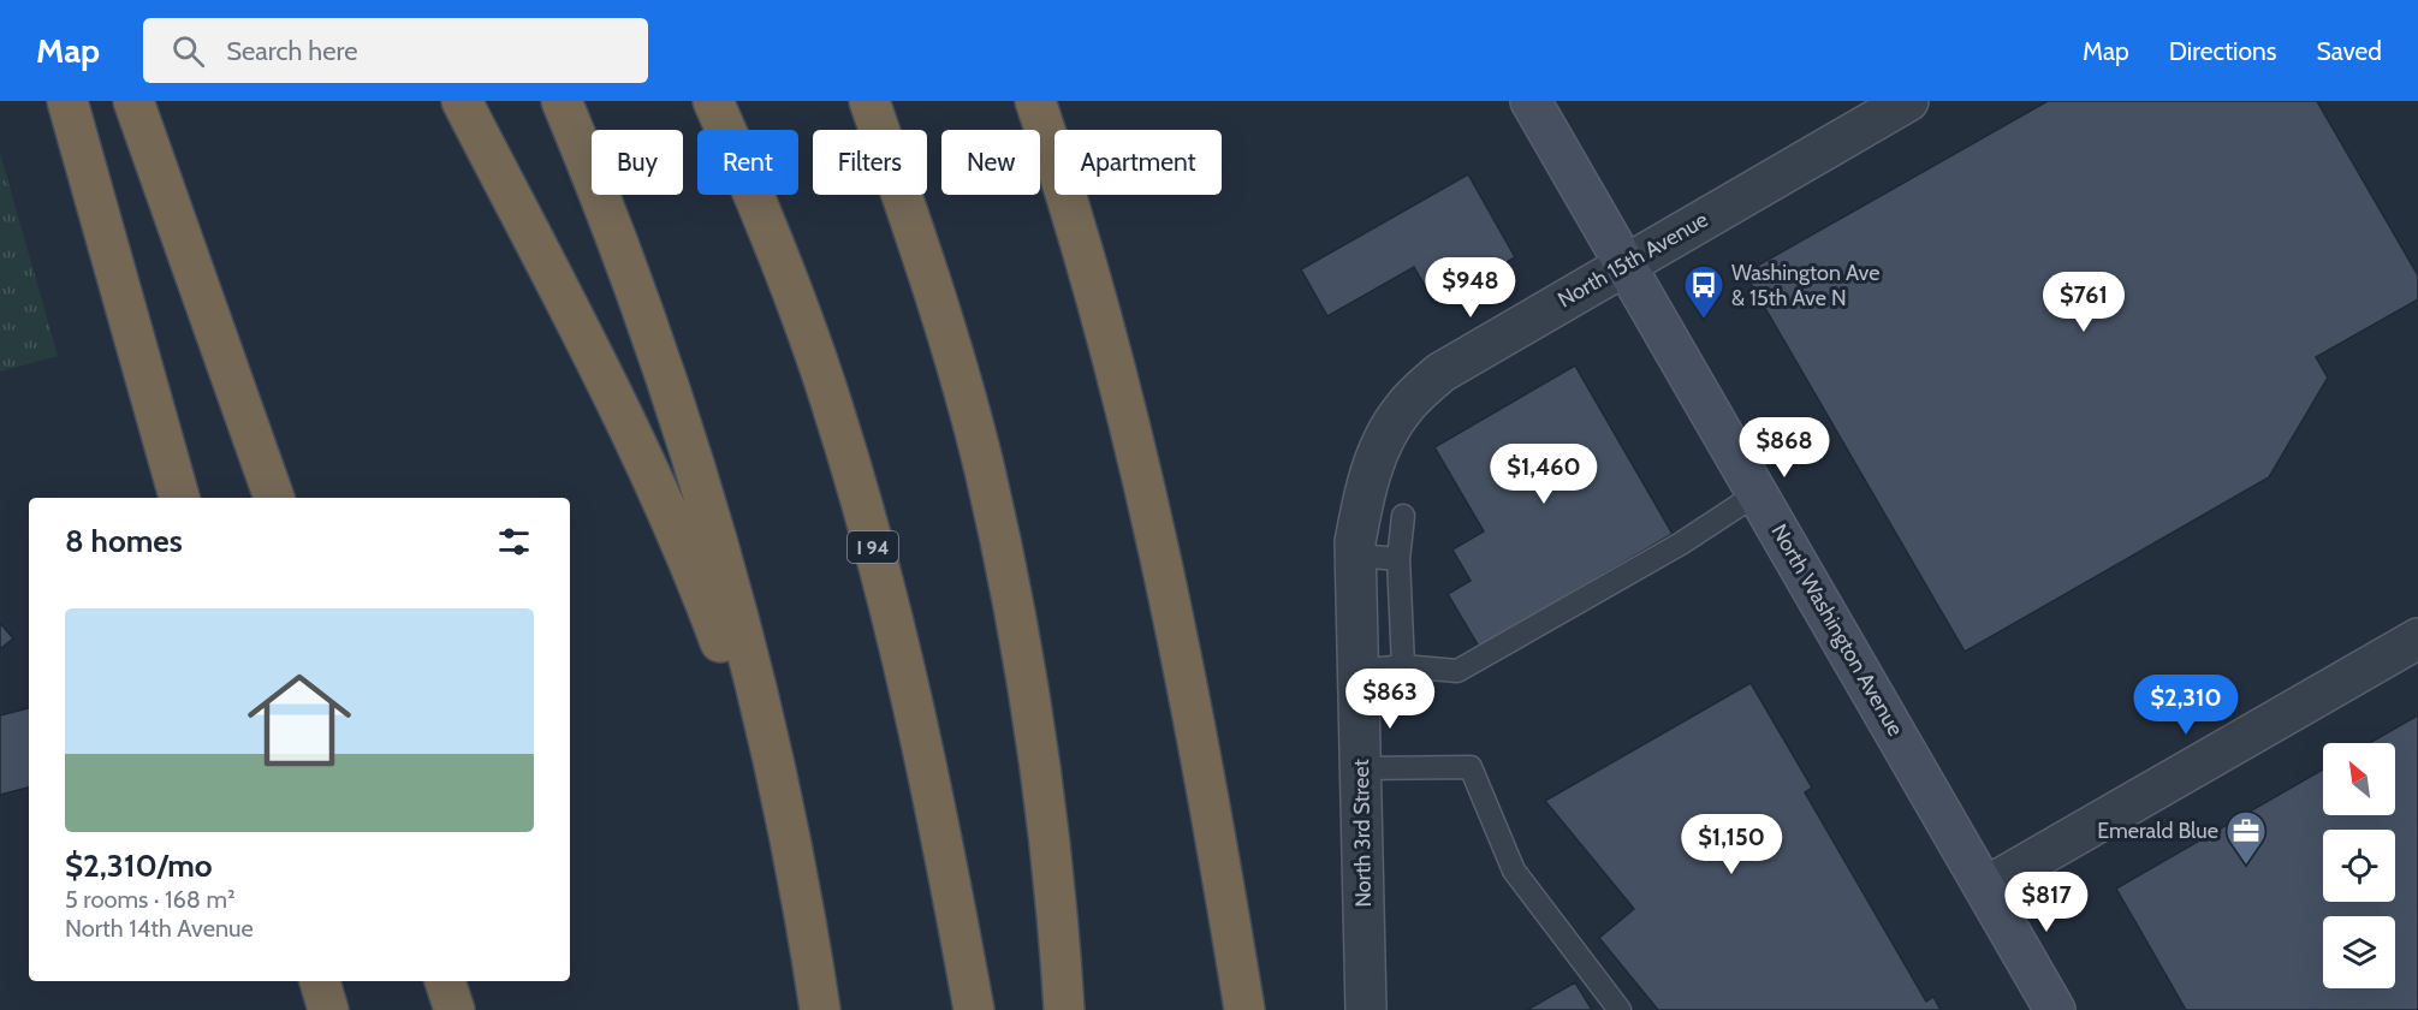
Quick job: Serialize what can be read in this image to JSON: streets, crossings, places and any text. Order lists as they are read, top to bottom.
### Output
{
  "streets": {
    "highway": ["I 94"],
    "main road": ["North Washington Avenue"],
    "street": ["North 15th Avenue", "North 3rd Street"]
  },
  "crossings": [
    ["North 15th Avenue", "North Washington Avenue"],
    ["North 15th Avenue", "North 3rd Street"]
  ],
  "places": {
    "bus stop": ["Washington Ave & 15th Ave N"],
    "office": ["Emerald Blue"]
  },
  "north": "top left",
  "page": {
    "header": "Map",
    "search": "Search here",
    "nav": ["Map", "Directions", "Saved"],
    "chip": [
      "Buy",
      "Rent",
      "Filters",
      "New",
      "Apartment"
    ],
    "price": [
      "$948",
      "$761",
      "$868",
      "$1,460",
      "$863",
      "$2,310",
      "$1,150",
      "$817"
    ],
    "heading": "8 homes",
    "list": [
      {
        "name": "$2,310/mo",
        "note": "5 rooms · 168 m² · North 14th Avenue"
      }
    ]
  }
}
